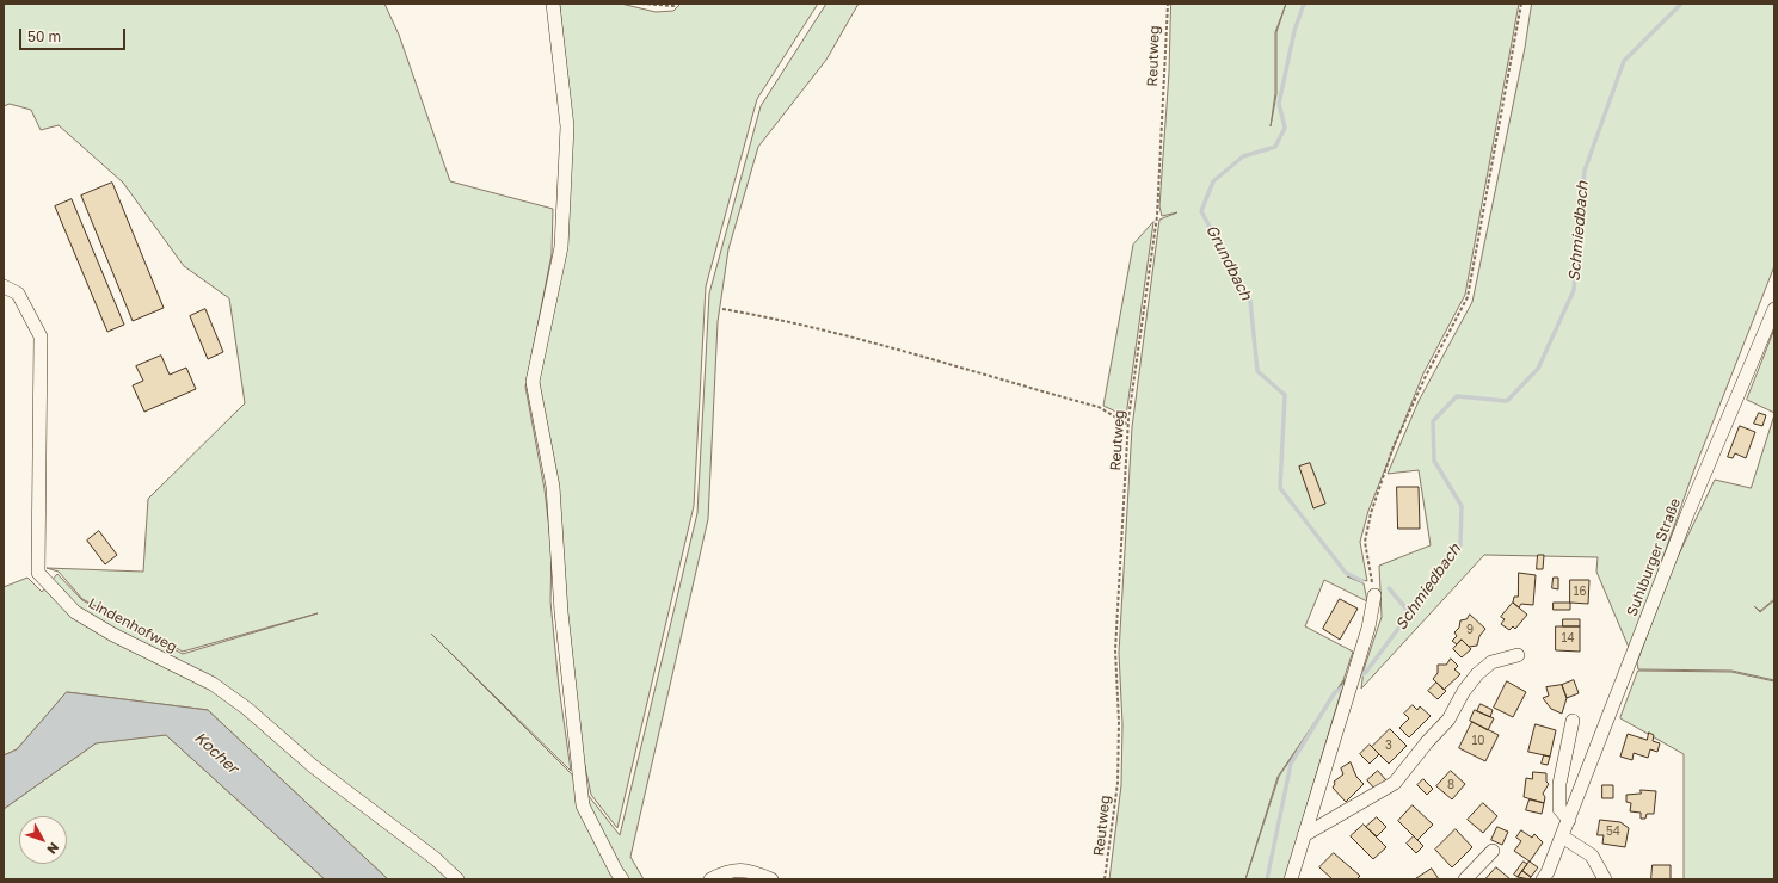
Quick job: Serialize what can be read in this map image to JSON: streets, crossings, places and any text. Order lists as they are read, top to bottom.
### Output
{
  "streets": {
    "street": ["Suhlburger Straße", "Lindenhofweg"],
    "path": ["Reutweg"]
  },
  "water": ["Schmiedbach", "Grundbach", "Kocher"],
  "house_numbers": [
    "16",
    "9",
    "14",
    "10",
    "3",
    "8",
    "54"
  ],
  "scale_bar": "50 m",
  "north": "bottom right"
}
